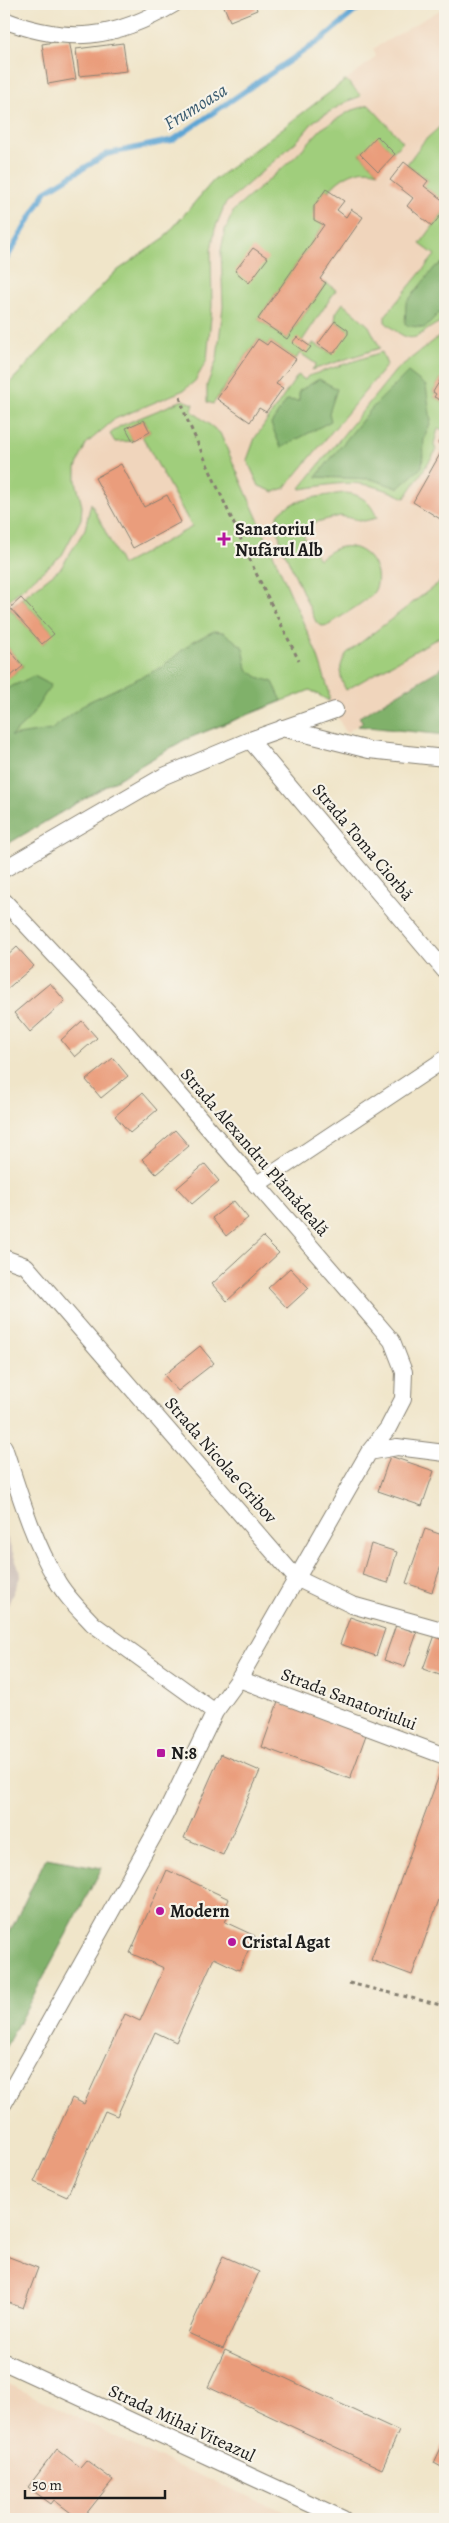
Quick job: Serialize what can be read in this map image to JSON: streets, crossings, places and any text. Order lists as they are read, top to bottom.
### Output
{
  "streets": {
    "street": [
      "Strada Toma Ciorbă",
      "Strada Alexandru Plămădeală",
      "Strada Nicolae Gribov",
      "Strada Sanatoriului",
      "Strada Mihai Viteazul"
    ]
  },
  "crossings": [
    ["Strada Alexandru Plămădeală", "Strada Nicolae Gribov"],
    ["Strada Alexandru Plămădeală", "Strada Sanatoriului"]
  ],
  "water": ["Frumoasa"],
  "places": {
    "health": ["Sanatoriul Nufărul Alb"],
    "transit": ["N:8"],
    "other": ["Modern", "Cristal Agat"]
  },
  "scale_bar": "50 m"
}
